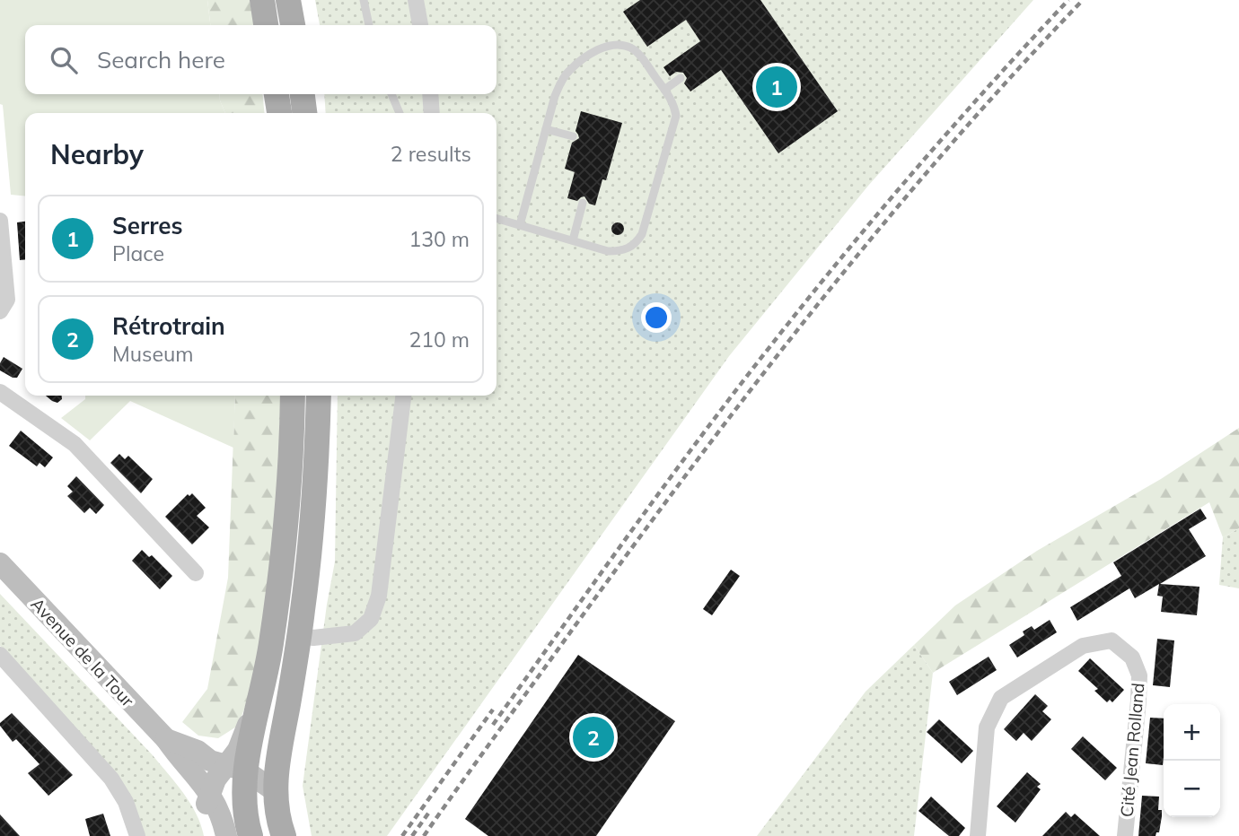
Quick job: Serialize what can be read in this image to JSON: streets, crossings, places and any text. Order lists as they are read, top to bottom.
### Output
{
  "streets": {
    "street": ["Avenue de la Tour", "Cité Jean Rolland"]
  },
  "page": {
    "search": "Search here",
    "pins": ["1", "2"],
    "heading": ["Nearby", "2 results"],
    "list": [
      {
        "mark": "1",
        "name": "Serres",
        "note": "Place",
        "value": "130 m"
      },
      {
        "mark": "2",
        "name": "Rétrotrain",
        "note": "Museum",
        "value": "210 m"
      }
    ],
    "map_buttons": ["+", "−"]
  }
}
